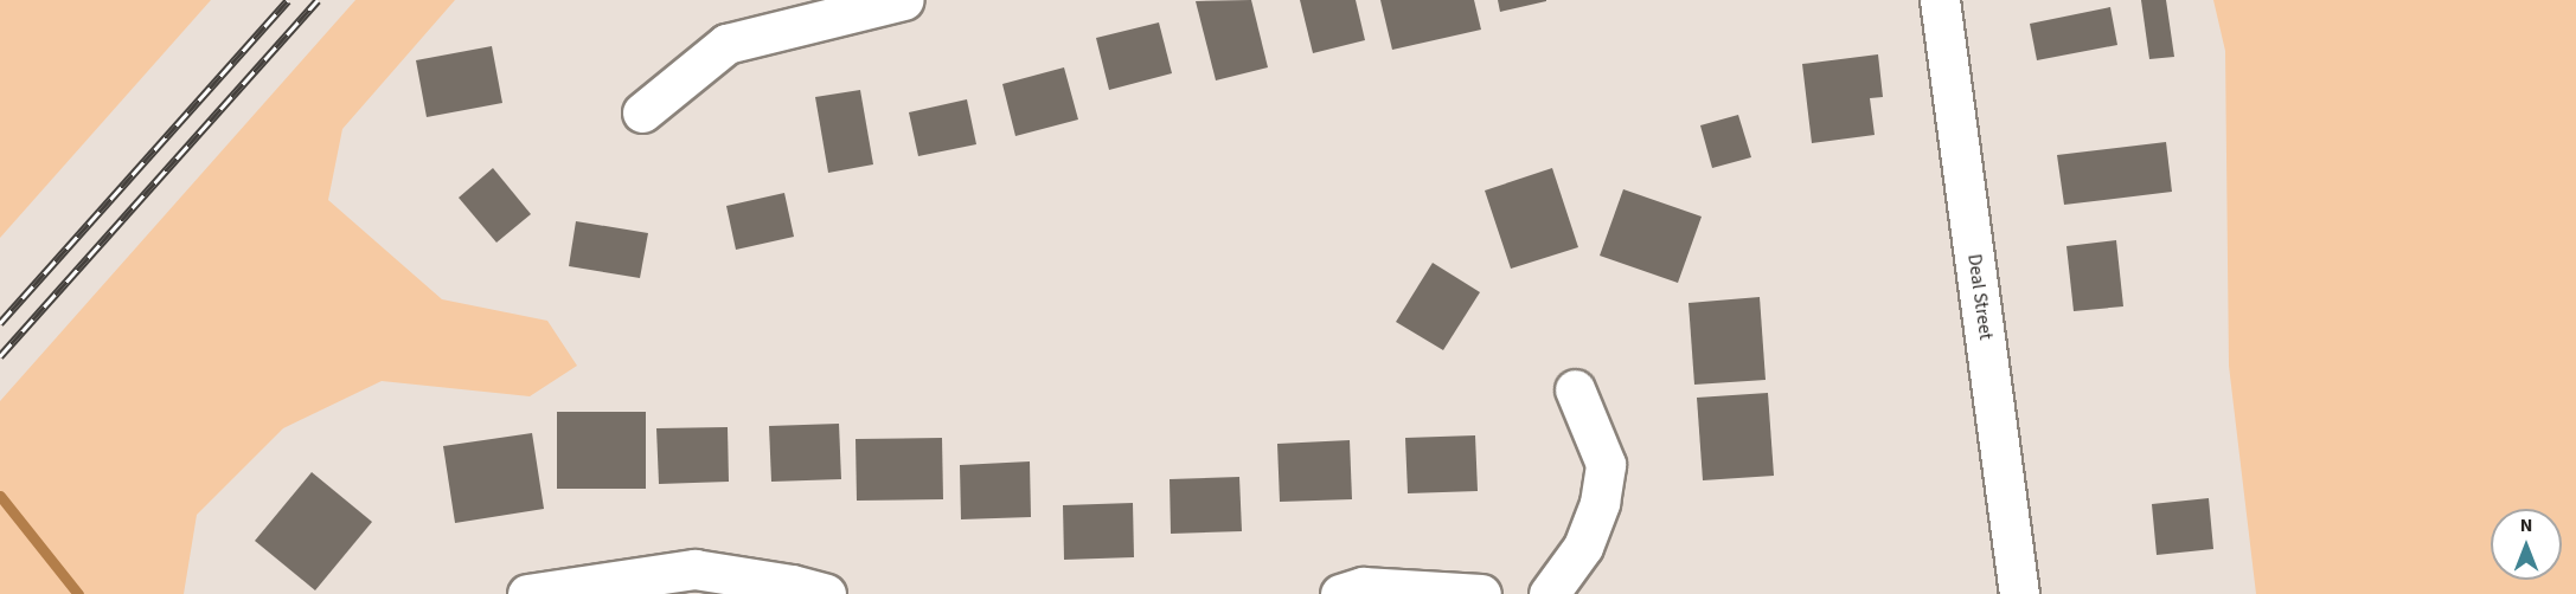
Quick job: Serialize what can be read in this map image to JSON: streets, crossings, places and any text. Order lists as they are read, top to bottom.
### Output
{
  "streets": {
    "street": ["Deal Street"]
  },
  "north": "top"
}
